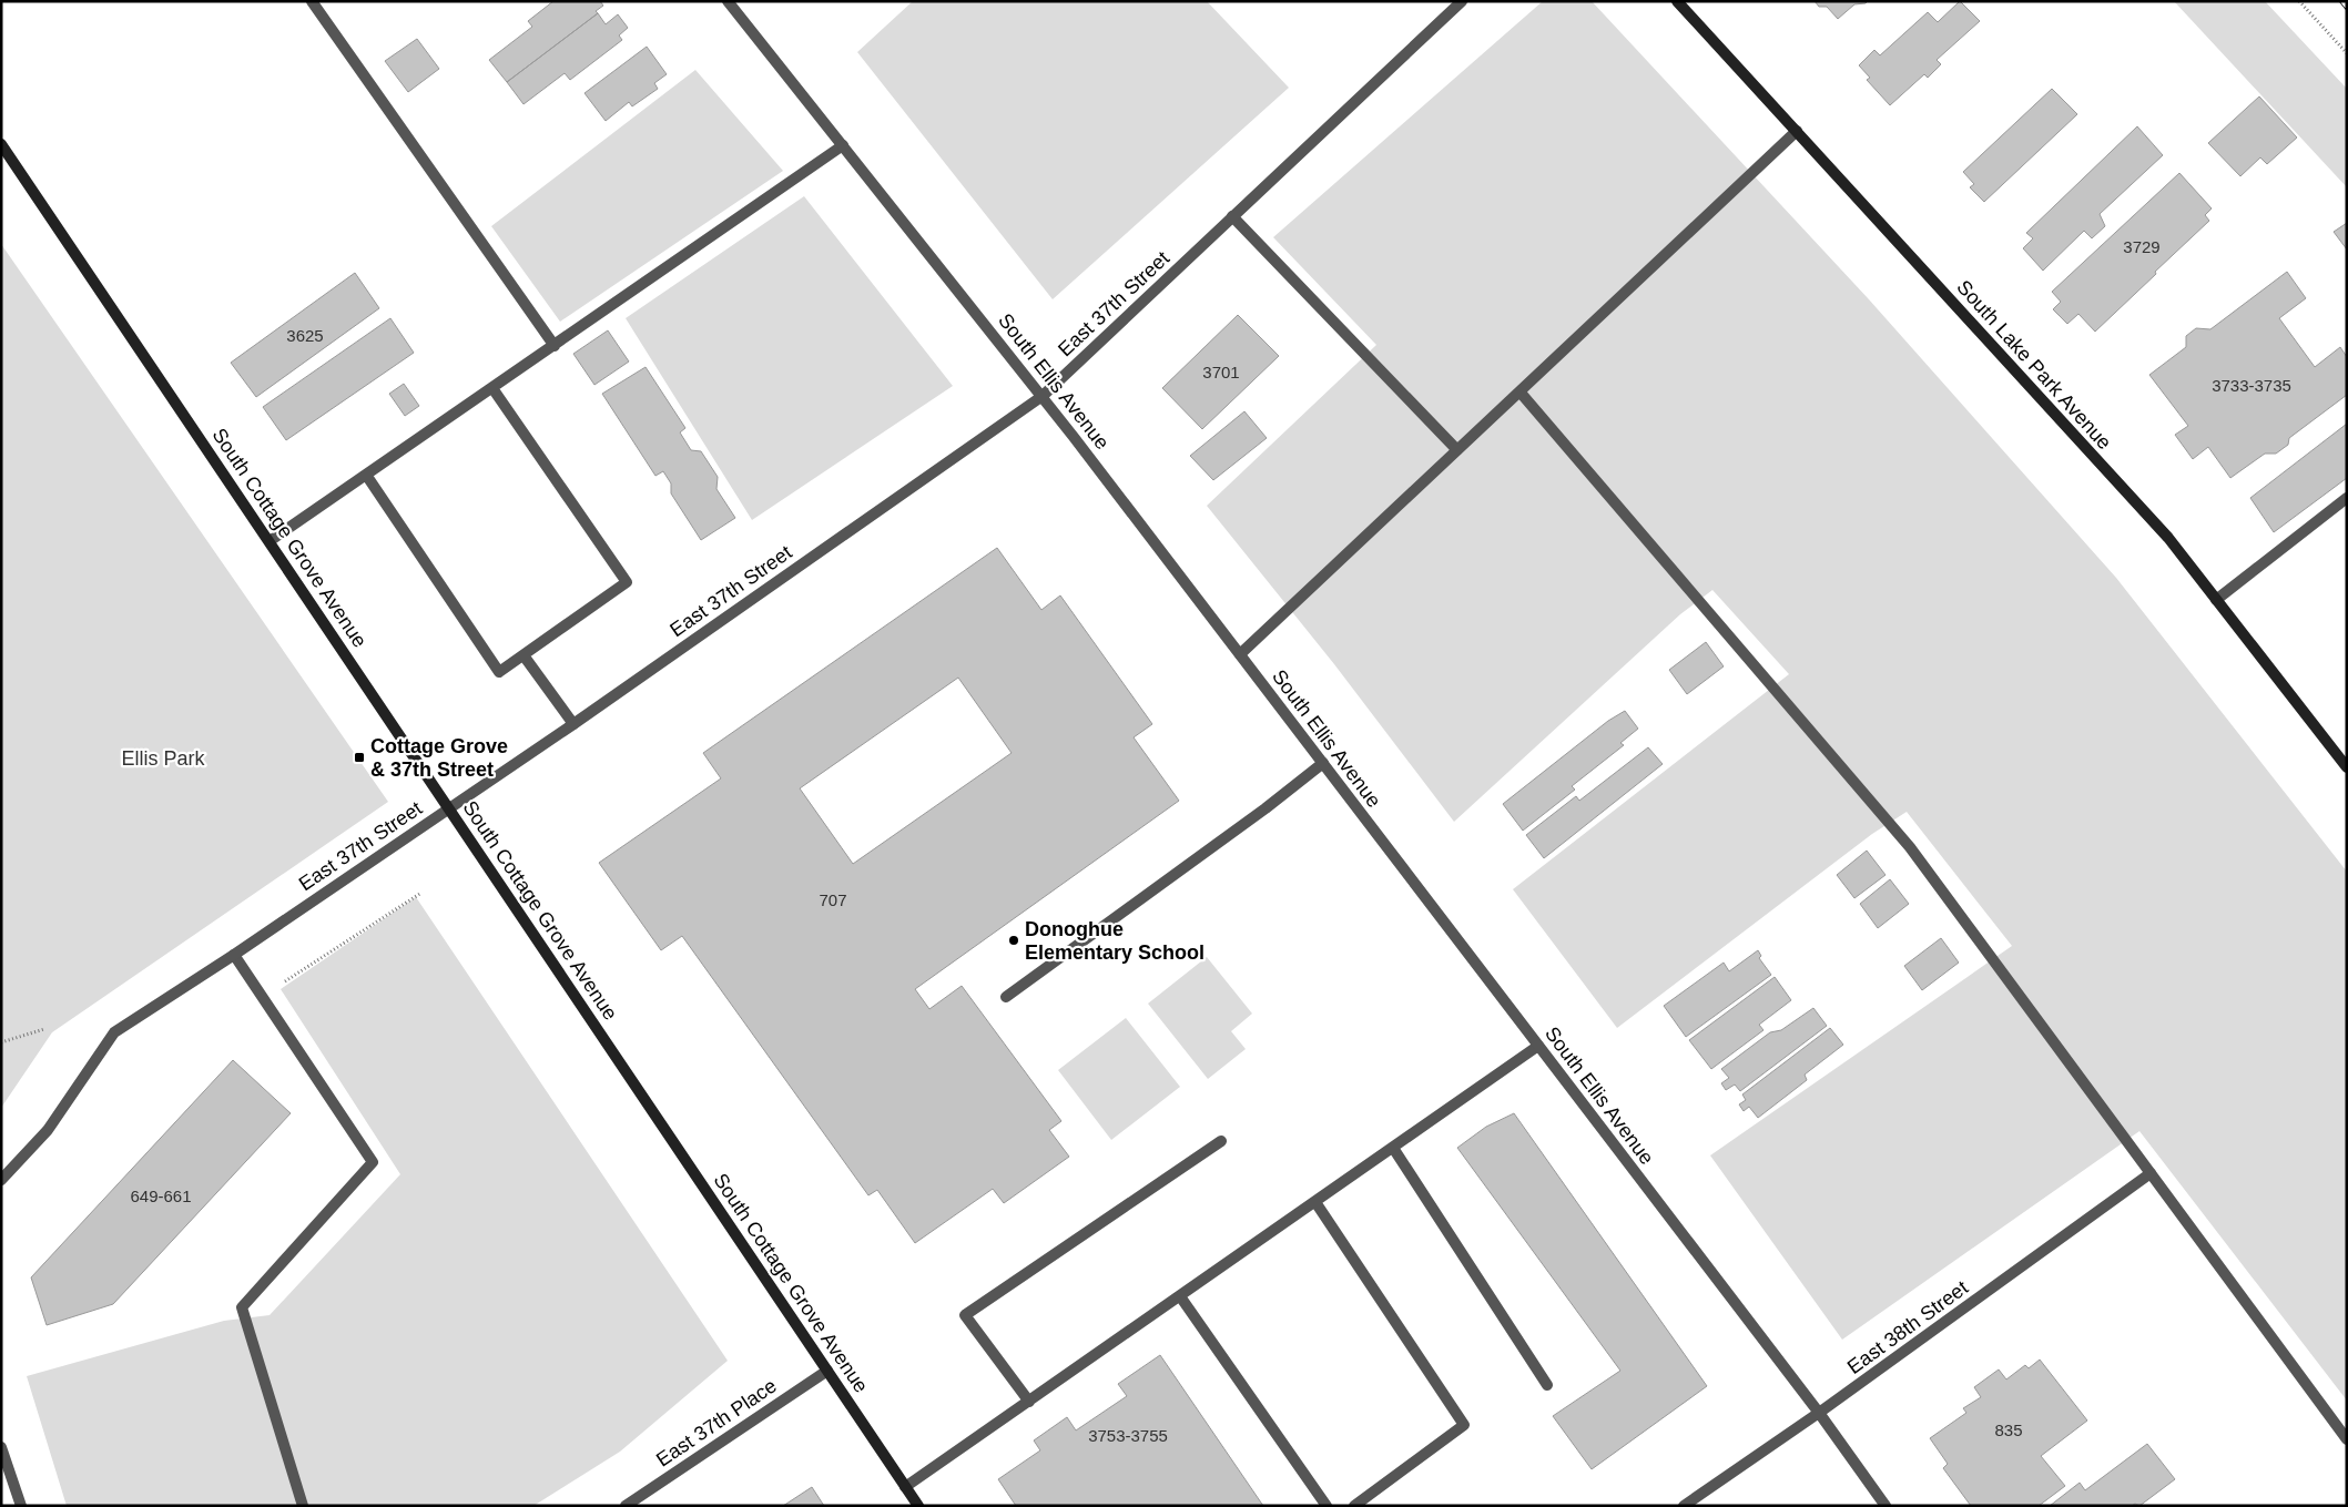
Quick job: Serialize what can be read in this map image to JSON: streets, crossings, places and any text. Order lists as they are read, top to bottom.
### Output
{
  "streets": {
    "main road": ["South Lake Park Avenue", "South Cottage Grove Avenue"],
    "street": [
      "East 37th Street",
      "South Ellis Avenue",
      "East 38th Street",
      "East 37th Place"
    ]
  },
  "crossings": [
    ["East 37th Street", "South Ellis Avenue"],
    ["East 37th Street", "South Cottage Grove Avenue"],
    ["South Ellis Avenue", "East 38th Street"],
    ["South Cottage Grove Avenue", "East 37th Place"]
  ],
  "parks": ["Ellis Park"],
  "places": {
    "transit": ["Cottage Grove & 37th Street"],
    "other": ["Donoghue Elementary School"]
  },
  "house_numbers": [
    "3729",
    "3625",
    "3701",
    "3733-3735",
    "707",
    "649-661",
    "835",
    "3753-3755"
  ]
}
